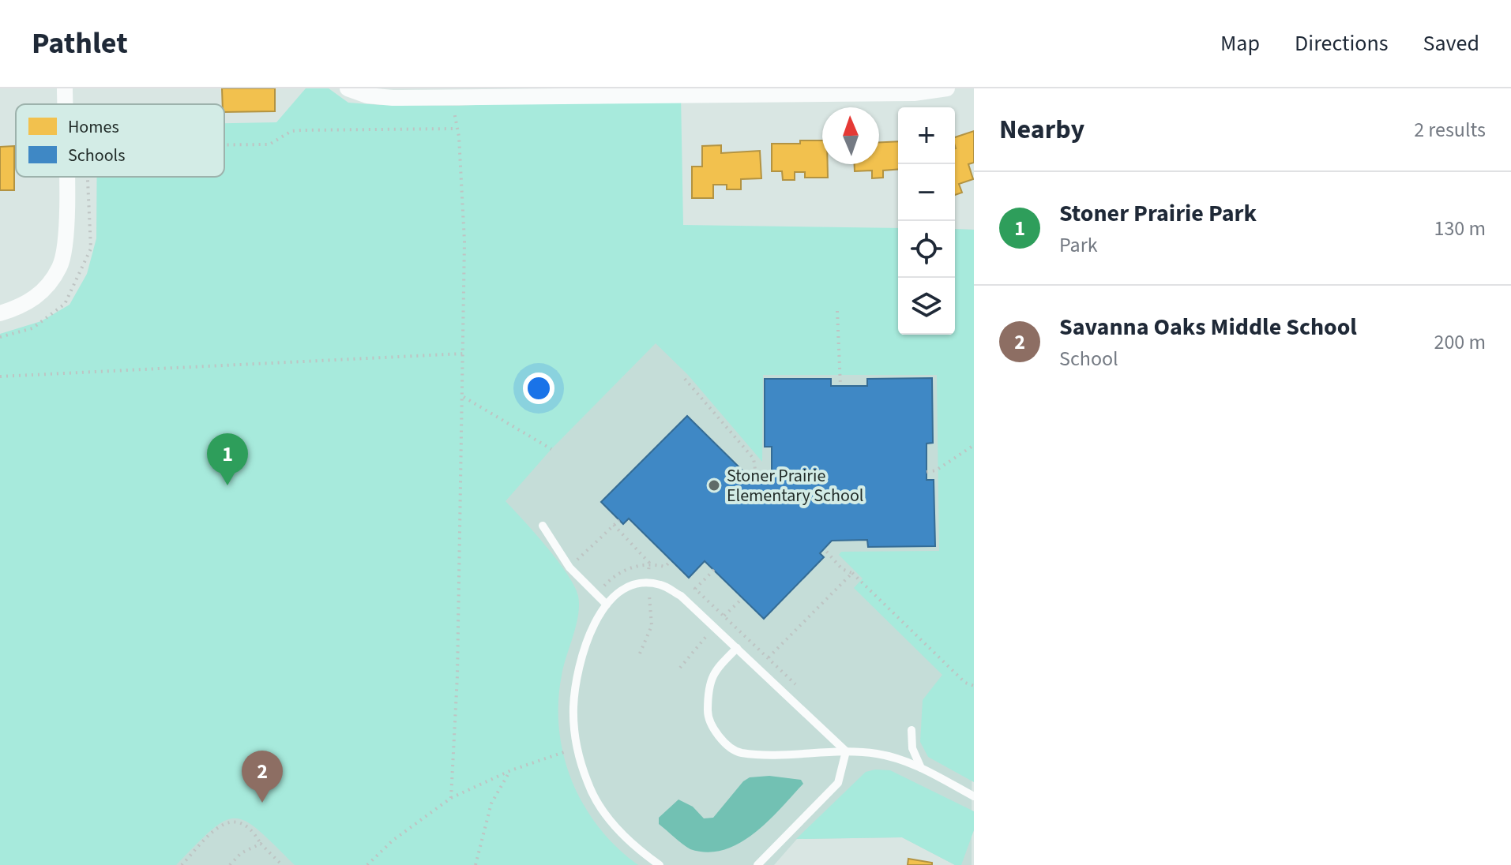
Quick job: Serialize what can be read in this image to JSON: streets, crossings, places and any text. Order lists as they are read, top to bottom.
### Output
{
  "places": ["Stoner Prairie Elementary School"],
  "legend": ["Homes", "Schools"],
  "north": "top",
  "page": {
    "header": "Pathlet",
    "nav": ["Map", "Directions", "Saved"],
    "heading": ["Nearby", "2 results"],
    "map_buttons": ["+", "−"],
    "list": [
      {
        "mark": "1",
        "name": "Stoner Prairie Park",
        "note": "Park",
        "value": "130 m"
      },
      {
        "mark": "2",
        "name": "Savanna Oaks Middle School",
        "note": "School",
        "value": "200 m"
      }
    ],
    "pins": ["1", "2"]
  }
}
